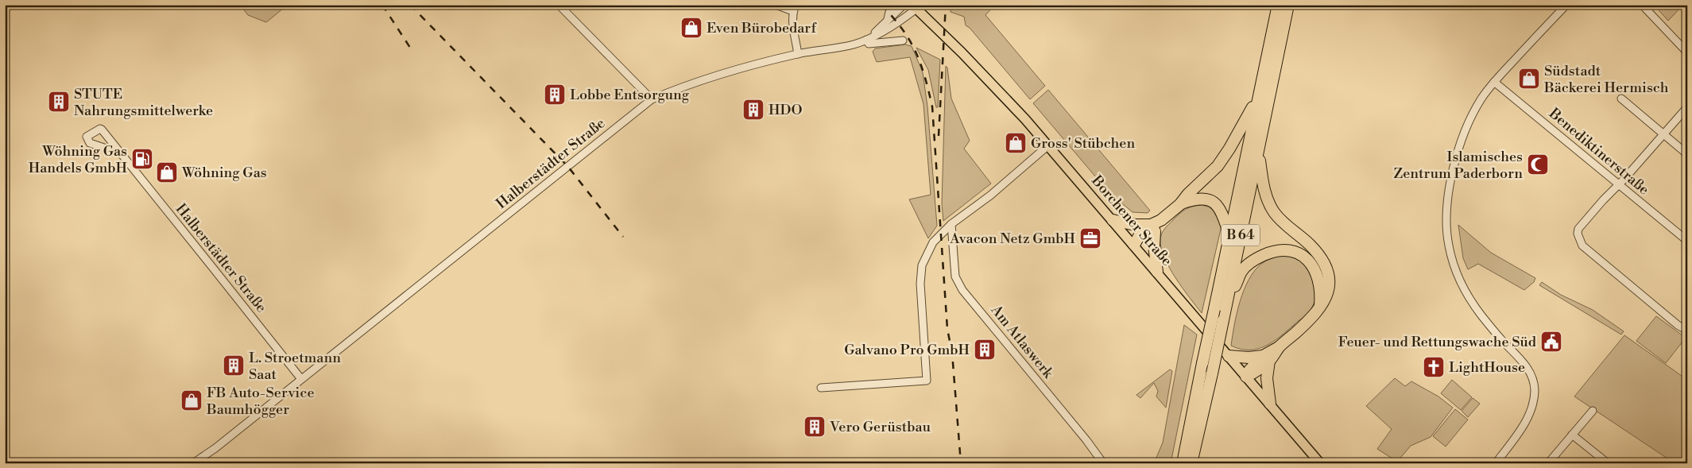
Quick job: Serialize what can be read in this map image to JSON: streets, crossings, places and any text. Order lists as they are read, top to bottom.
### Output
{
  "streets": {
    "highway": ["B 64"],
    "main road": ["Borchener Straße"],
    "street": ["Benediktinerstraße", "Halberstädter Straße", "Am Atlaswerk"]
  },
  "crossings": [
    ["Halberstädter Straße", "Borchener Straße"]
  ],
  "places": {
    "shop": [
      "Even Bürobedarf",
      "Südstadt Bäckerei Hermisch",
      "Gross' Stübchen",
      "Wöhning Gas",
      "FB Auto-Service Baumhögger"
    ],
    "building": [
      "Lobbe Entsorgung",
      "STUTE Nahrungsmittelwerke",
      "HDO",
      "Galvano Pro GmbH",
      "L. Stroetmann Saat",
      "Vero Gerüstbau"
    ],
    "fuel station": ["Wöhning Gas Handels GmbH"],
    "mosque": ["Islamisches Zentrum Paderborn"],
    "office": ["Avacon Netz GmbH"],
    "public building": ["Feuer- und Rettungswache Süd"],
    "church": ["LightHouse"]
  }
}
